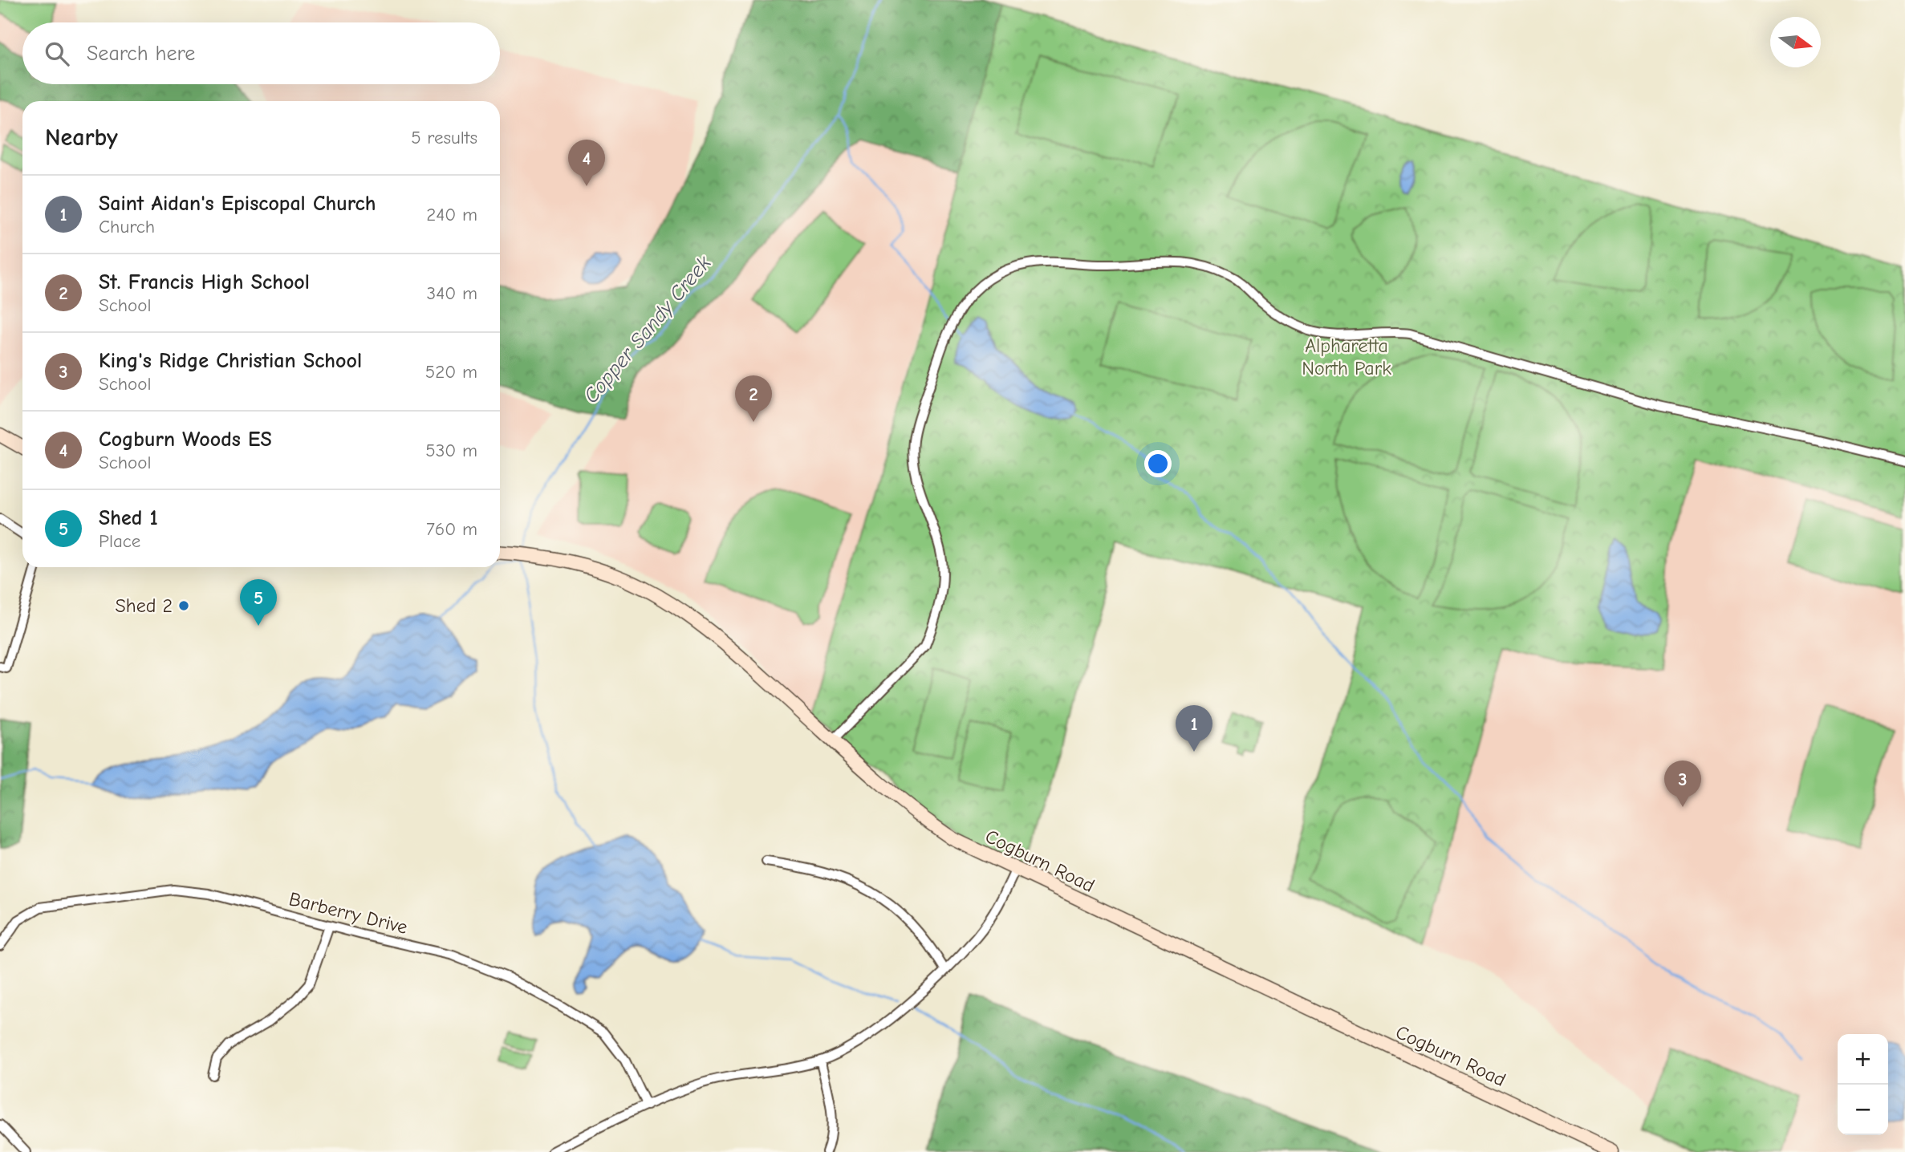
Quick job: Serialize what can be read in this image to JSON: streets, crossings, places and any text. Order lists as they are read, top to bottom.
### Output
{
  "streets": {
    "street": ["Cogburn Road", "Barberry Drive"]
  },
  "water": ["Copper Sandy Creek"],
  "parks": ["Alpharetta North Park"],
  "places": ["Shed 2"],
  "north": "right",
  "page": {
    "search": "Search here",
    "heading": ["Nearby", "5 results"],
    "pins": [
      "4",
      "2",
      "5",
      "1",
      "3"
    ],
    "list": [
      {
        "mark": "1",
        "name": "Saint Aidan's Episcopal Church",
        "note": "Church",
        "value": "240 m"
      },
      {
        "mark": "2",
        "name": "St. Francis High School",
        "note": "School",
        "value": "340 m"
      },
      {
        "mark": "3",
        "name": "King's Ridge Christian School",
        "note": "School",
        "value": "520 m"
      },
      {
        "mark": "4",
        "name": "Cogburn Woods ES",
        "note": "School",
        "value": "530 m"
      },
      {
        "mark": "5",
        "name": "Shed 1",
        "note": "Place",
        "value": "760 m"
      }
    ],
    "map_buttons": ["+", "−"]
  }
}
